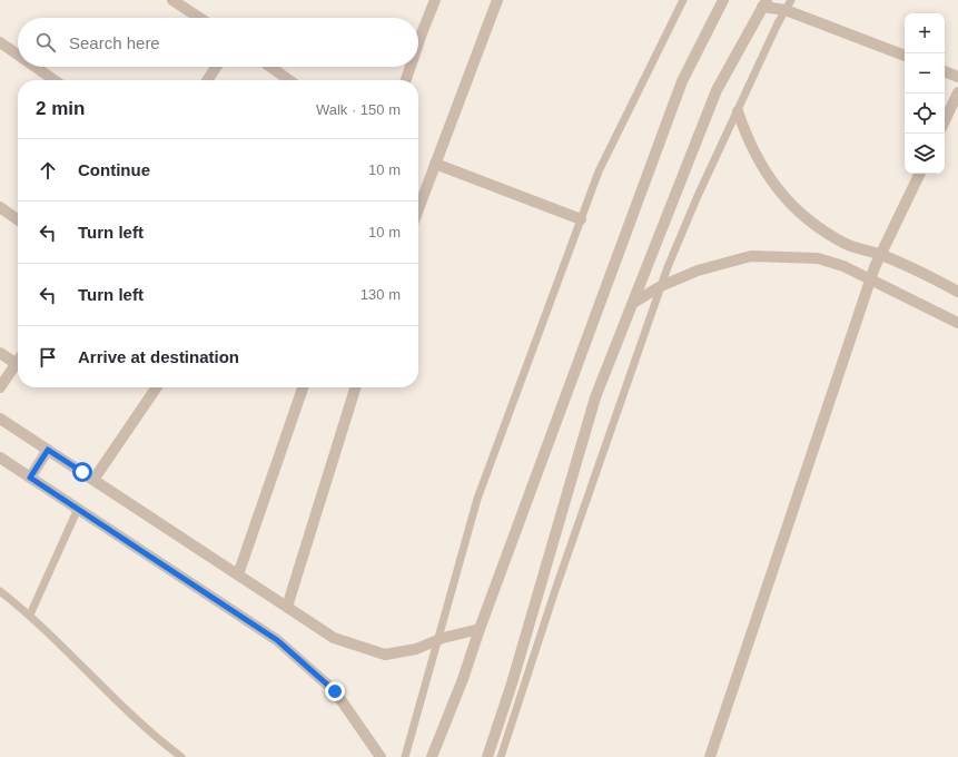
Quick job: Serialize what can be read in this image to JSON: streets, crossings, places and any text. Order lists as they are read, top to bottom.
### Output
{
  "page": {
    "map_buttons": ["+", "−"],
    "search": "Search here",
    "heading": ["2 min", "Walk · 150 m"],
    "list": [
      ["Continue", "10 m"],
      ["Turn left", "10 m"],
      ["Turn left", "130 m"],
      "Arrive at destination"
    ]
  }
}
